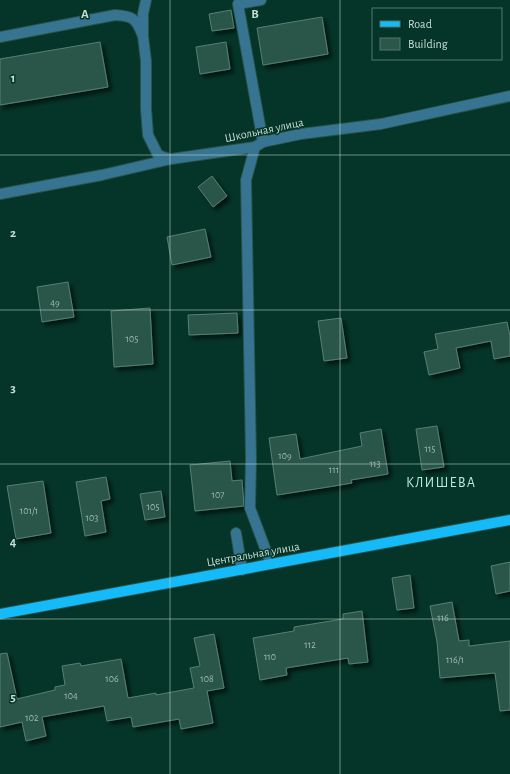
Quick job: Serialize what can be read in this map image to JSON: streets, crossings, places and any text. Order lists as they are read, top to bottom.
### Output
{
  "streets": {
    "main road": ["Центральная улица"],
    "street": ["Школьная улица"]
  },
  "districts": ["КЛИШЕВА"],
  "house_numbers": [
    "49",
    "105",
    "115",
    "109",
    "113",
    "111",
    "107",
    "105",
    "101/1",
    "103",
    "116",
    "112",
    "110",
    "116/1",
    "106",
    "108",
    "104",
    "102"
  ],
  "legend": ["Road", "Building"],
  "grid": {
    "columns": ["A", "B"],
    "rows": [
      "1",
      "2",
      "3",
      "4",
      "5"
    ]
  }
}
